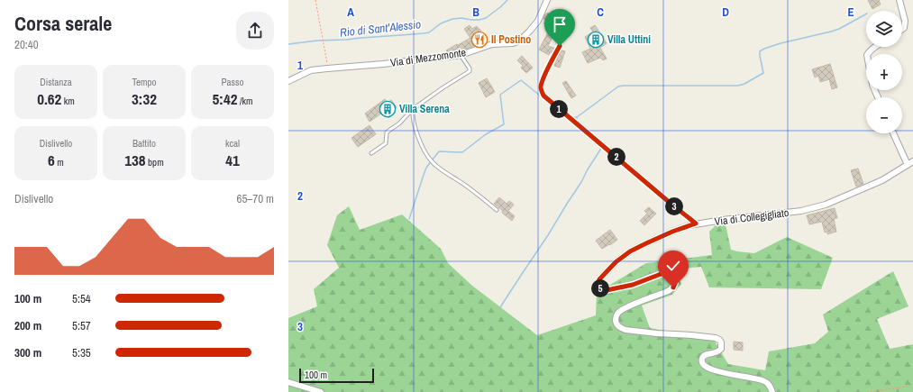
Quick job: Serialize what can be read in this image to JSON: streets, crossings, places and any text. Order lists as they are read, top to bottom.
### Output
{
  "streets": {
    "street": ["Via di Mezzomonte", "Via di Collegigliato"]
  },
  "water": ["Rio di Sant'Alessio"],
  "places": {
    "restaurant": ["Il Postino"],
    "building": ["Villa Uttini", "Villa Serena"]
  },
  "scale_bar": "100 m",
  "page": {
    "heading": ["Corsa serale", "20:40"],
    "map_buttons": ["+", "−"],
    "stats": [
      ["Distanza", "0.62 km"],
      ["Tempo", "3:32"],
      ["Passo", "5:42 /km"],
      ["Dislivello", "6 m"],
      ["Battito", "138 bpm"],
      ["kcal", "41"]
    ],
    "pins": [
      "1",
      "2",
      "3",
      "5"
    ],
    "chart": ["Dislivello", "65–70 m"],
    "list": [
      {
        "name": "100 m",
        "note": "5:54"
      },
      {
        "name": "200 m",
        "note": "5:57"
      },
      {
        "name": "300 m",
        "note": "5:35"
      }
    ],
    "scale": "100 m"
  },
  "grid": {
    "columns": [
      "A",
      "B",
      "C",
      "D",
      "E"
    ],
    "rows": ["1", "2", "3"]
  }
}
